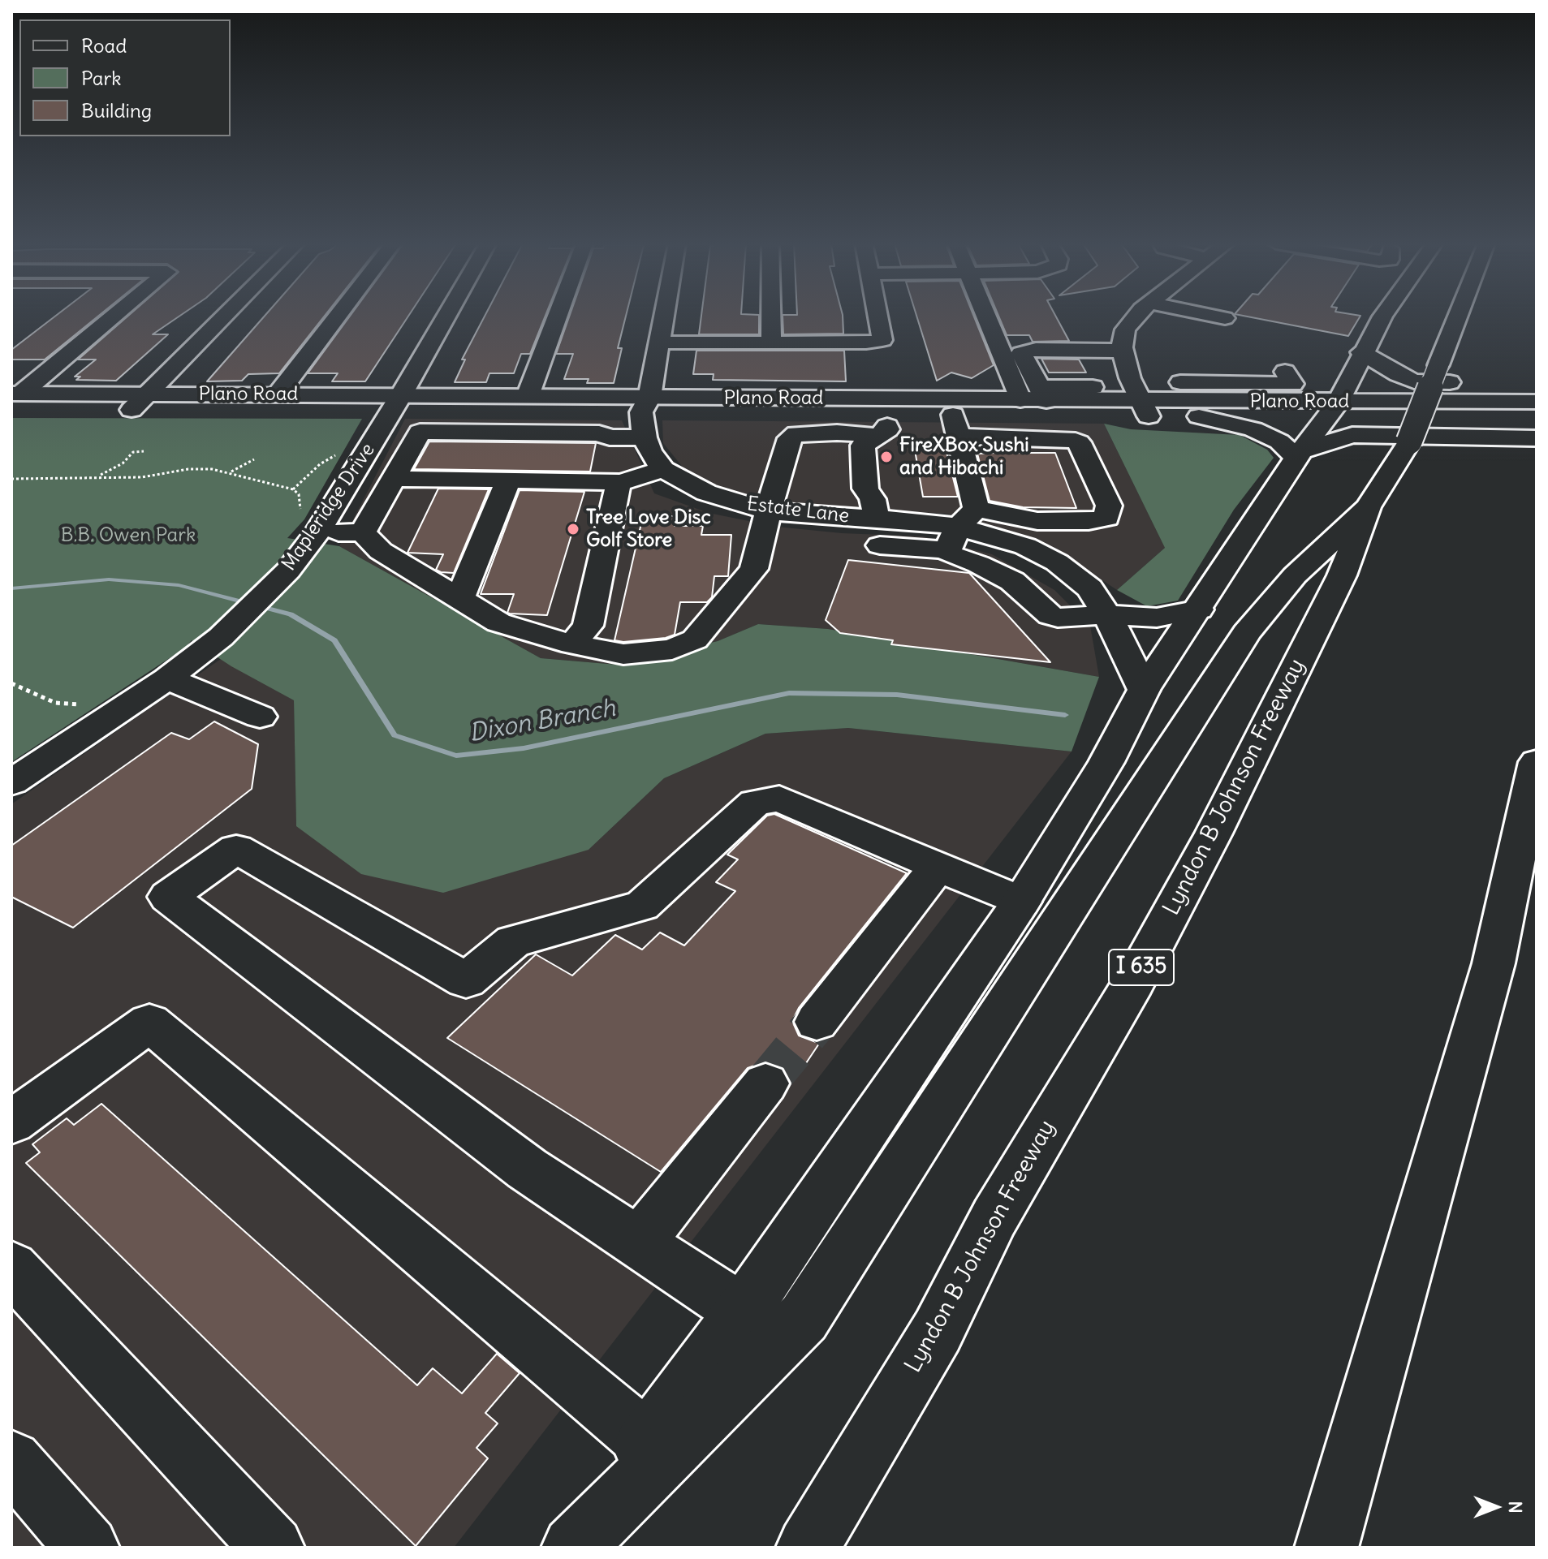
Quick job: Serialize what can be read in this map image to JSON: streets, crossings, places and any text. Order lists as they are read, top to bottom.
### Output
{
  "streets": {
    "main road": [
      "Plano Road",
      "Mapleridge Drive",
      "Estate Lane",
      "Lyndon B Johnson Freeway",
      "I 635"
    ]
  },
  "crossings": [
    ["Plano Road", "Mapleridge Drive"],
    ["Plano Road", "Estate Lane"]
  ],
  "water": ["Dixon Branch"],
  "parks": ["B.B. Owen Park"],
  "places": ["FireXBox Sushi and Hibachi", "Tree Love Disc Golf Store"],
  "legend": ["Road", "Park", "Building"],
  "north": "right"
}
